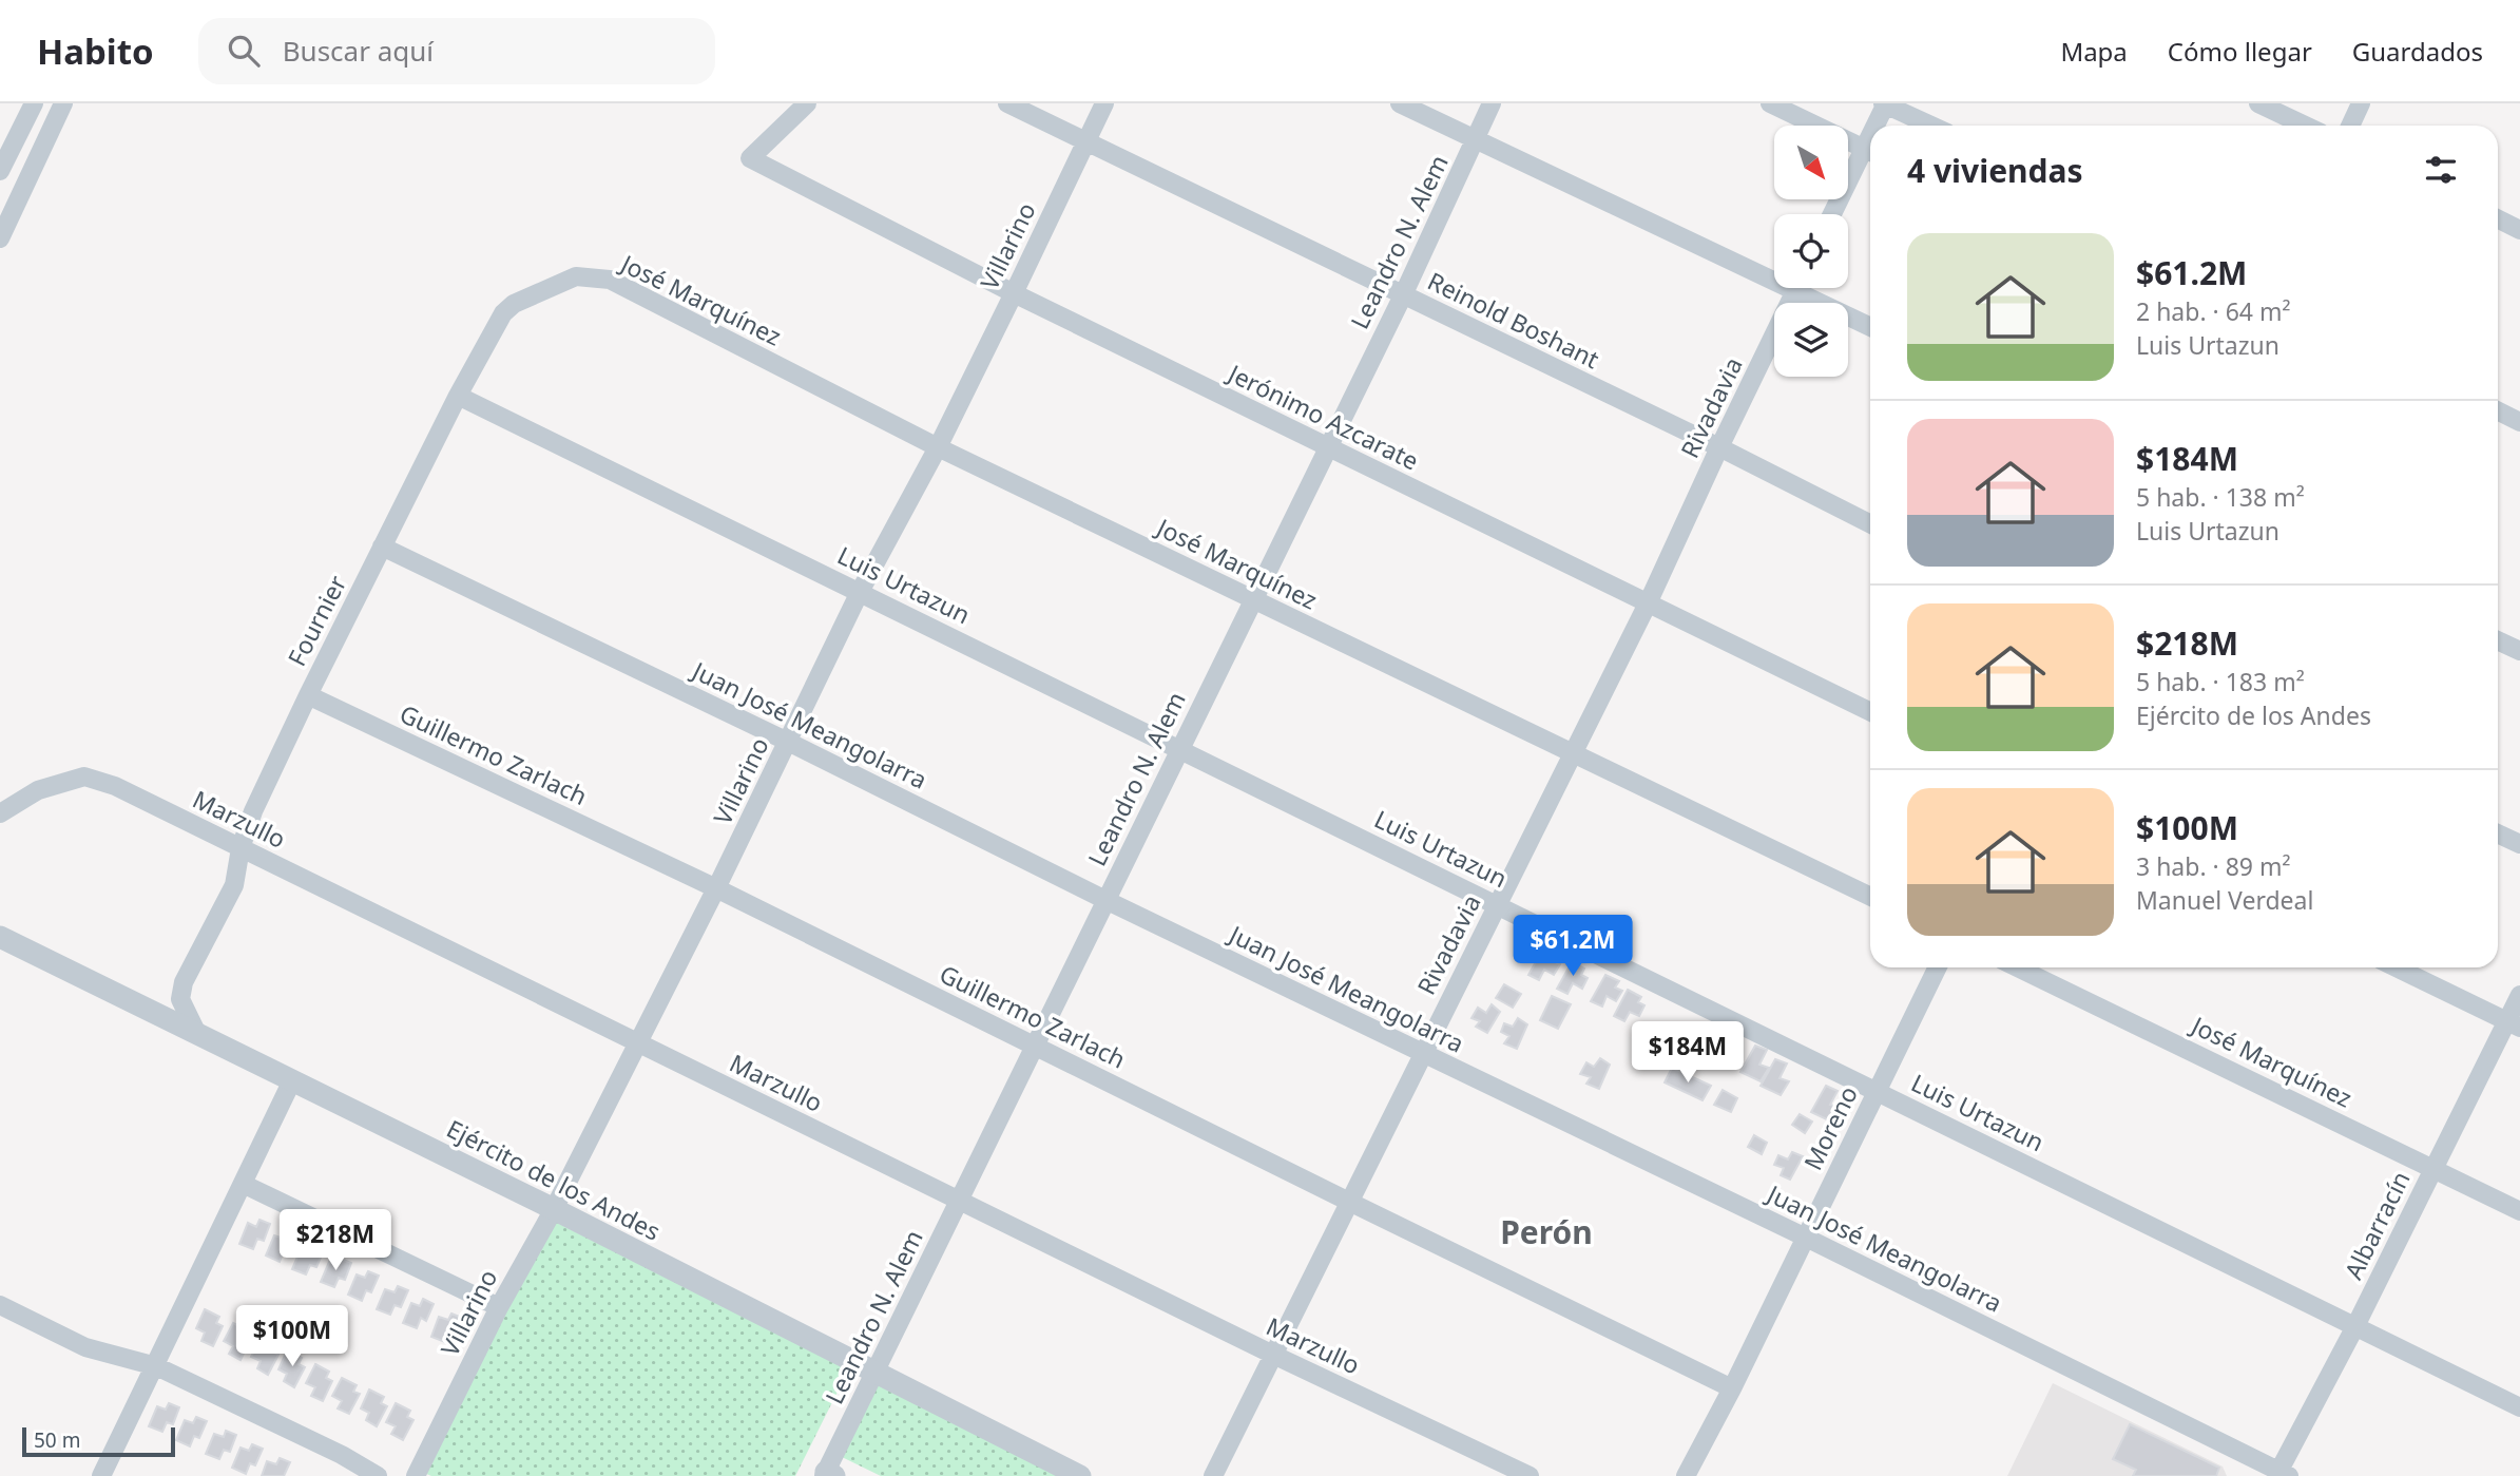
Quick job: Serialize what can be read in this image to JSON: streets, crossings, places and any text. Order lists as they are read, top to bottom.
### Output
{
  "streets": {
    "street": [
      "Leandro N. Alem",
      "Villarino",
      "José Marquínez",
      "Reinold Boshant",
      "Rivadavia",
      "Jerónimo Azcarate",
      "Luis Urtazun",
      "Fournier",
      "Juan José Meangolarra",
      "Guillermo Zarlach",
      "Marzullo",
      "Moreno",
      "Ejército de los Andes",
      "Albarracín"
    ]
  },
  "crossings": [
    ["Leandro N. Alem", "José Marquínez"],
    ["Leandro N. Alem", "Reinold Boshant"],
    ["Leandro N. Alem", "Jerónimo Azcarate"],
    ["Leandro N. Alem", "Luis Urtazun"],
    ["Leandro N. Alem", "Juan José Meangolarra"],
    ["Leandro N. Alem", "Guillermo Zarlach"],
    ["Leandro N. Alem", "Marzullo"],
    ["Leandro N. Alem", "Ejército de los Andes"],
    ["Villarino", "José Marquínez"],
    ["Villarino", "Reinold Boshant"],
    ["Villarino", "Jerónimo Azcarate"],
    ["Villarino", "Luis Urtazun"],
    ["Villarino", "Juan José Meangolarra"],
    ["Villarino", "Guillermo Zarlach"],
    ["Villarino", "Marzullo"],
    ["Villarino", "Ejército de los Andes"],
    ["José Marquínez", "Rivadavia"],
    ["José Marquínez", "Fournier"],
    ["José Marquínez", "Albarracín"],
    ["Reinold Boshant", "Rivadavia"],
    ["Rivadavia", "Jerónimo Azcarate"],
    ["Rivadavia", "Luis Urtazun"],
    ["Rivadavia", "Juan José Meangolarra"],
    ["Rivadavia", "Guillermo Zarlach"],
    ["Rivadavia", "Marzullo"],
    ["Luis Urtazun", "Fournier"],
    ["Luis Urtazun", "Moreno"],
    ["Luis Urtazun", "Albarracín"],
    ["Fournier", "Juan José Meangolarra"],
    ["Fournier", "Guillermo Zarlach"],
    ["Fournier", "Marzullo"],
    ["Fournier", "Ejército de los Andes"],
    ["Juan José Meangolarra", "Moreno"],
    ["Juan José Meangolarra", "Albarracín"],
    ["Guillermo Zarlach", "Moreno"]
  ],
  "districts": ["Perón"],
  "scale_bar": "50 m",
  "north": "bottom right",
  "page": {
    "header": "Habito",
    "search": "Buscar aquí",
    "nav": ["Mapa", "Cómo llegar", "Guardados"],
    "heading": "4 viviendas",
    "list": [
      {
        "name": "$61.2M",
        "note": "2 hab. · 64 m² · Luis Urtazun"
      },
      {
        "name": "$184M",
        "note": "5 hab. · 138 m² · Luis Urtazun"
      },
      {
        "name": "$218M",
        "note": "5 hab. · 183 m² · Ejército de los Andes"
      },
      {
        "name": "$100M",
        "note": "3 hab. · 89 m² · Manuel Verdeal"
      }
    ],
    "price": [
      "$61.2M",
      "$184M",
      "$218M",
      "$100M"
    ],
    "scale": "50 m"
  }
}
